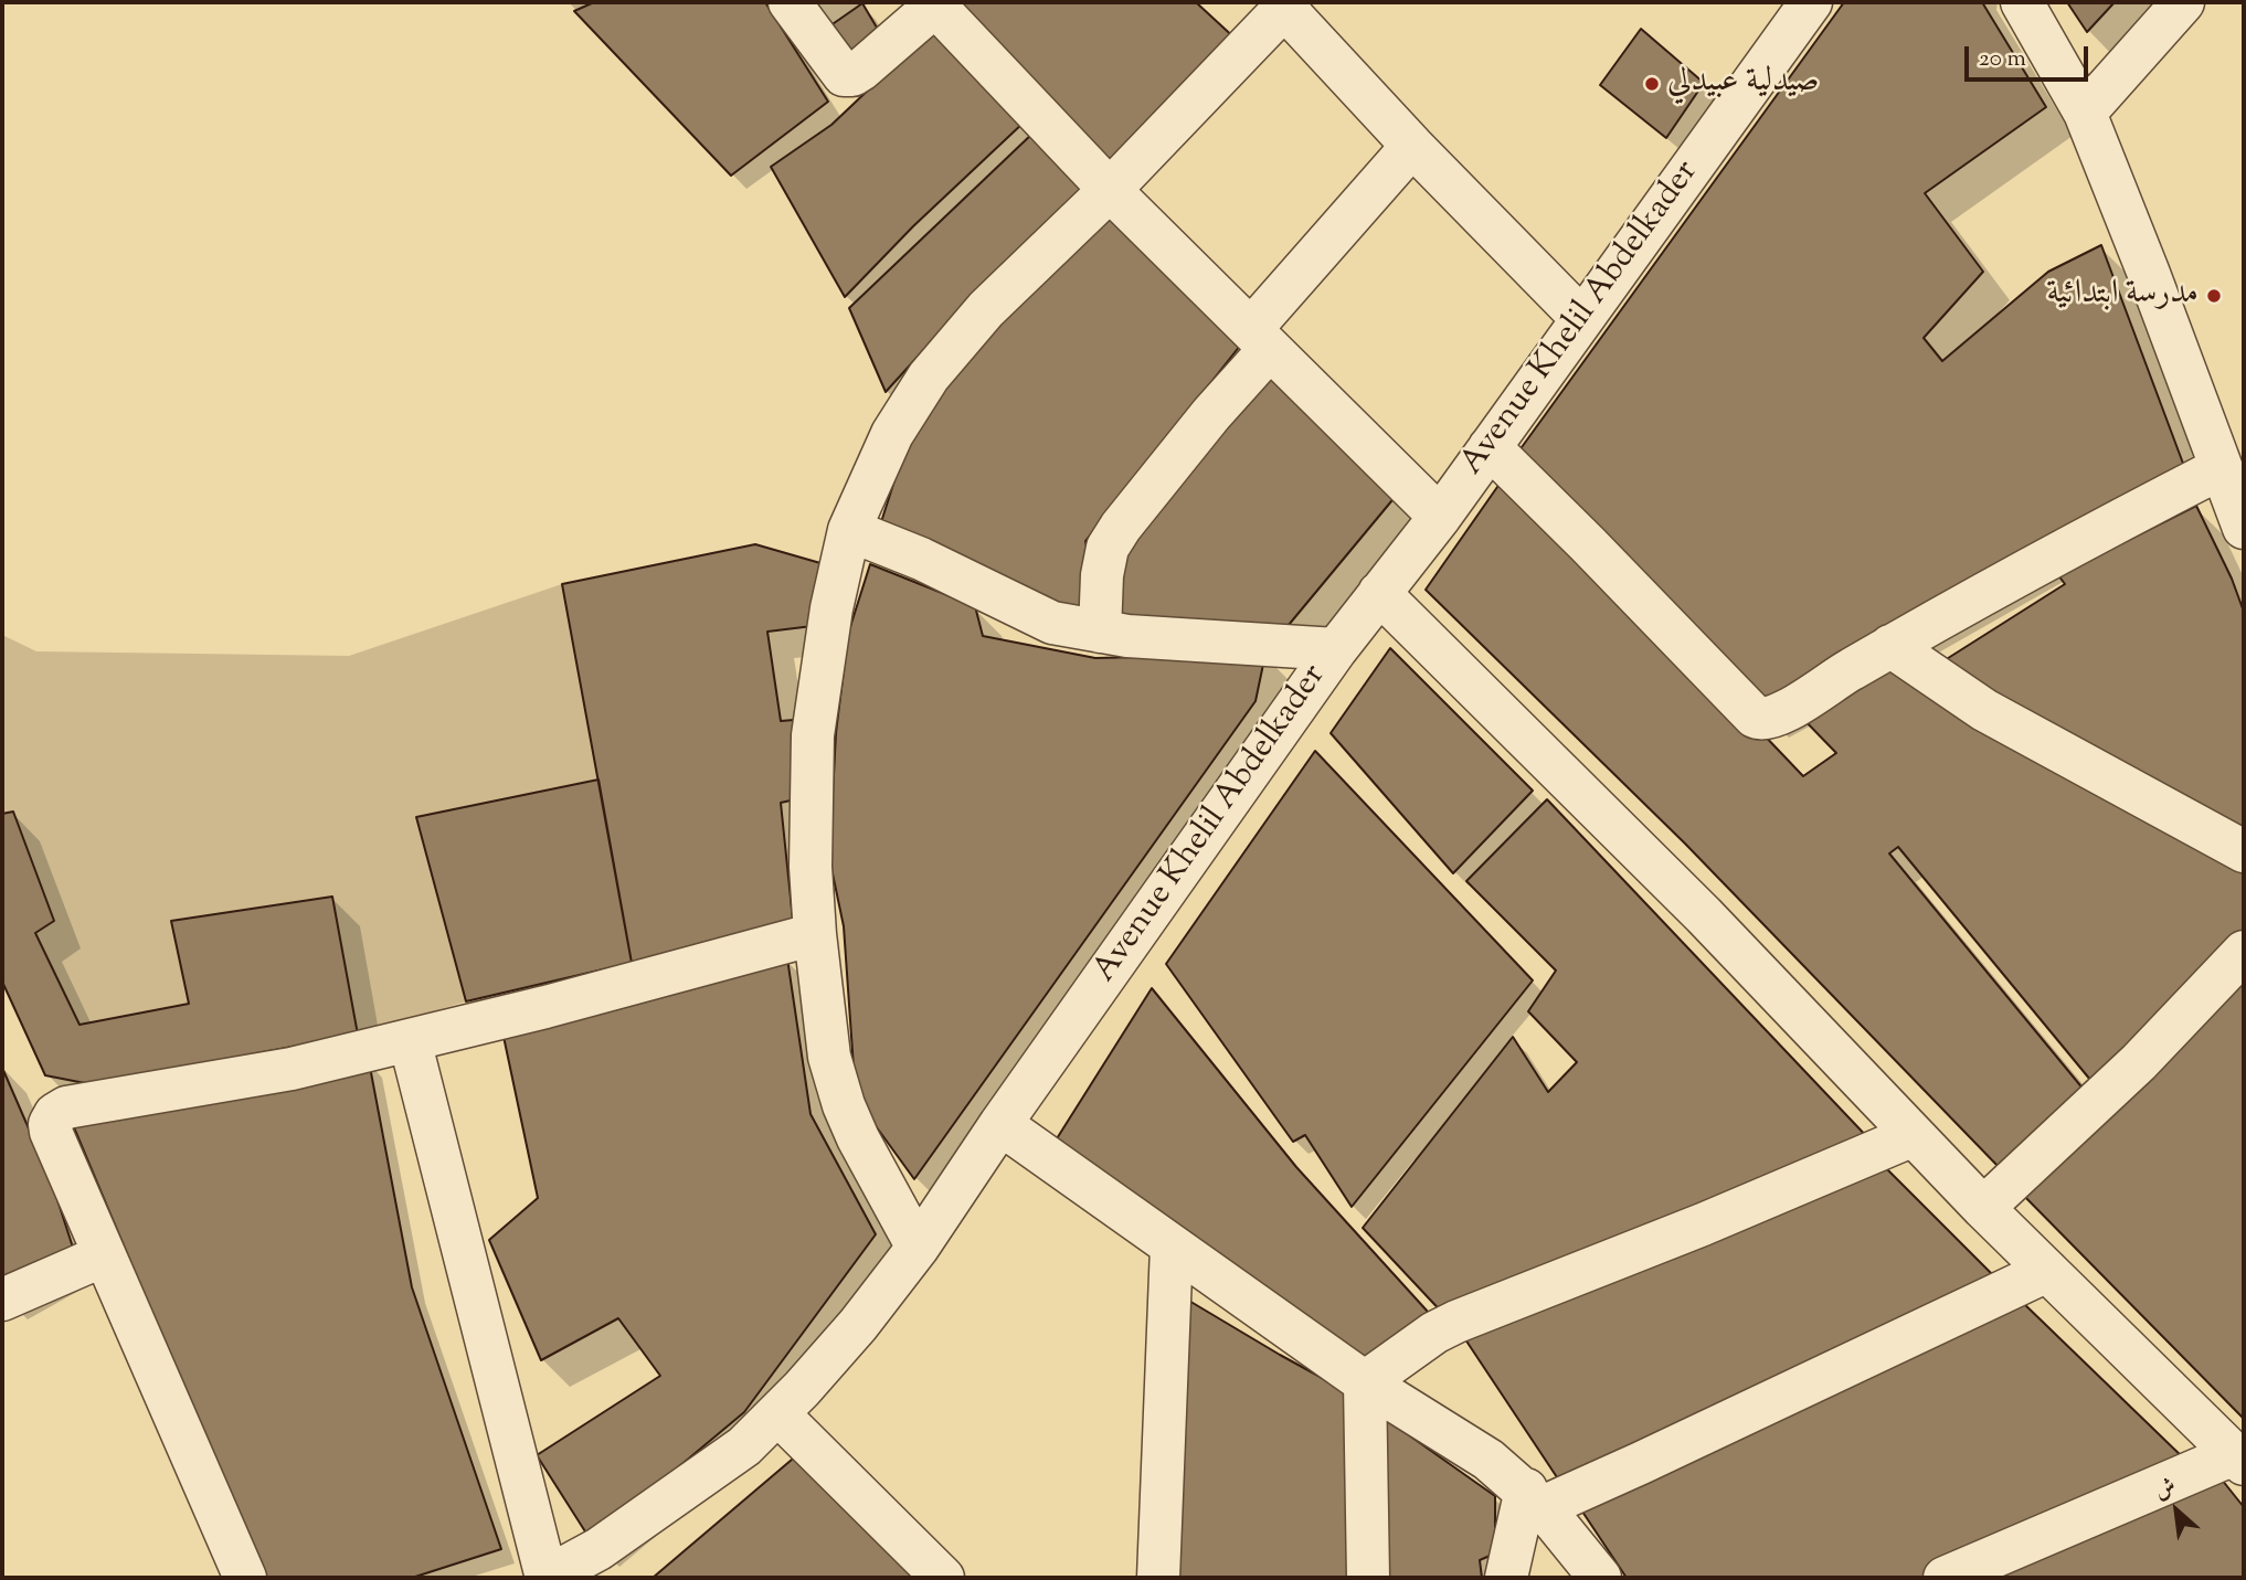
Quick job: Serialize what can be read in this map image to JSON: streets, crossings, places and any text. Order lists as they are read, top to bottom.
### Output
{
  "streets": {
    "street": ["Avenue Khelil Abdelkader"]
  },
  "places": ["صيدلية عبيدلي", "مدرسة ابتدائية"],
  "scale_bar": "20 m",
  "north": "top left"
}
